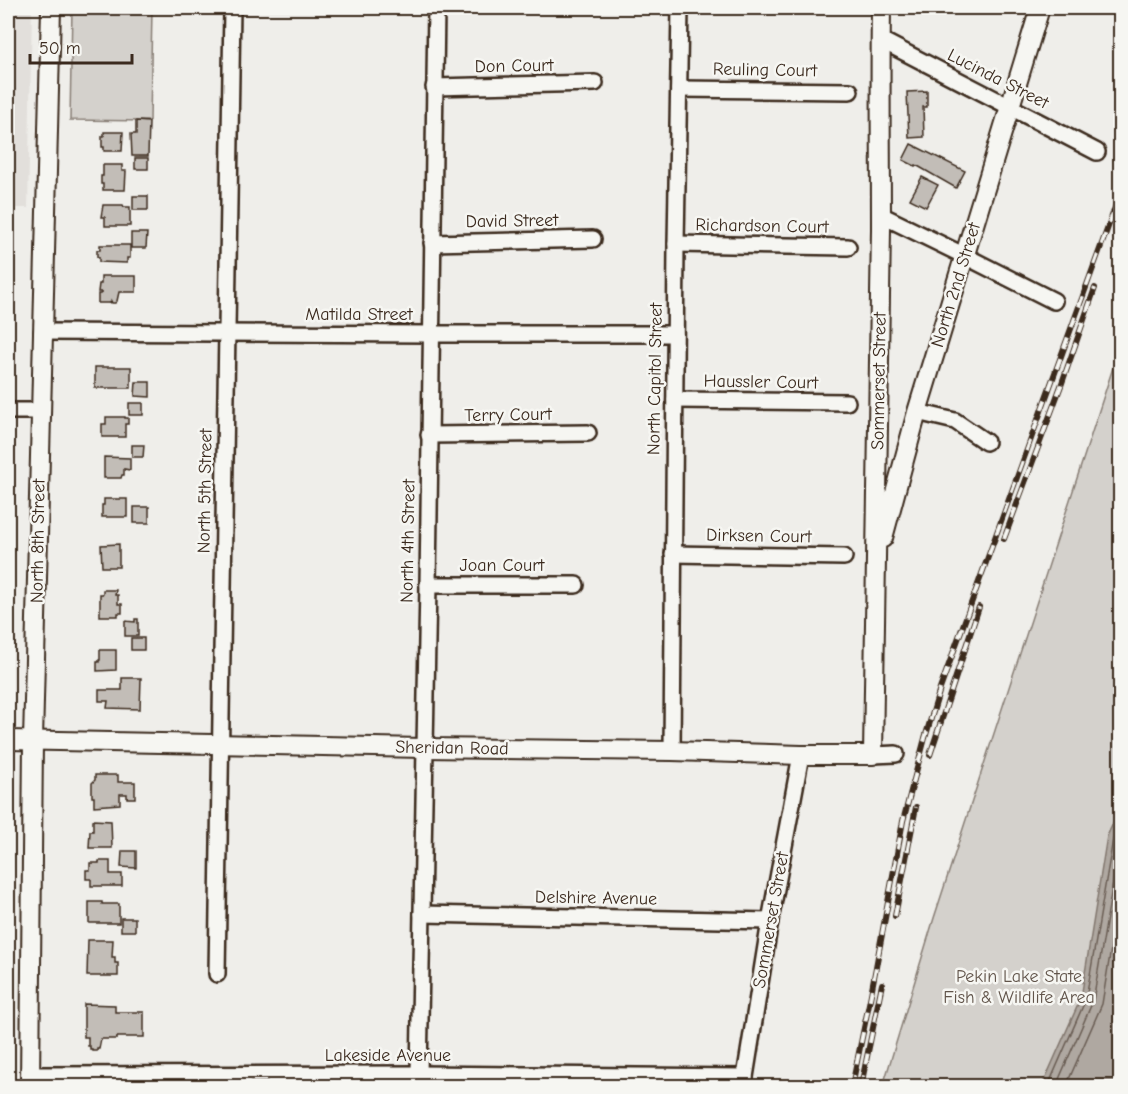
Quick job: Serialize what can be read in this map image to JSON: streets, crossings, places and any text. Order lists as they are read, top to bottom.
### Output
{
  "streets": {
    "main road": [
      "North 2nd Street",
      "Sommerset Street",
      "North 8th Street",
      "Sheridan Road"
    ],
    "street": [
      "Don Court",
      "Reuling Court",
      "Lucinda Street",
      "David Street",
      "Richardson Court",
      "Matilda Street",
      "North Capitol Street",
      "Haussler Court",
      "Terry Court",
      "North 5th Street",
      "Dirksen Court",
      "North 4th Street",
      "Joan Court",
      "Delshire Avenue",
      "Lakeside Avenue"
    ]
  },
  "crossings": [
    ["Don Court", "North 4th Street"],
    ["Reuling Court", "North Capitol Street"],
    ["Lucinda Street", "North 2nd Street"],
    ["Lucinda Street", "Sommerset Street"],
    ["David Street", "North 4th Street"],
    ["Richardson Court", "North Capitol Street"],
    ["North 2nd Street", "Sommerset Street"],
    ["Matilda Street", "North Capitol Street"],
    ["Matilda Street", "North 5th Street"],
    ["Matilda Street", "North 8th Street"],
    ["Matilda Street", "North 4th Street"],
    ["North Capitol Street", "Haussler Court"],
    ["North Capitol Street", "Dirksen Court"],
    ["North Capitol Street", "Sheridan Road"],
    ["Sommerset Street", "Sheridan Road"],
    ["Sommerset Street", "Delshire Avenue"],
    ["Sommerset Street", "Lakeside Avenue"],
    ["Terry Court", "North 4th Street"],
    ["North 5th Street", "Sheridan Road"],
    ["North 8th Street", "Sheridan Road"],
    ["North 8th Street", "Lakeside Avenue"],
    ["North 4th Street", "Joan Court"],
    ["North 4th Street", "Sheridan Road"],
    ["North 4th Street", "Delshire Avenue"],
    ["North 4th Street", "Lakeside Avenue"]
  ],
  "parks": ["Pekin Lake State Fish & Wildlife Area"],
  "scale_bar": "50 m"
}
